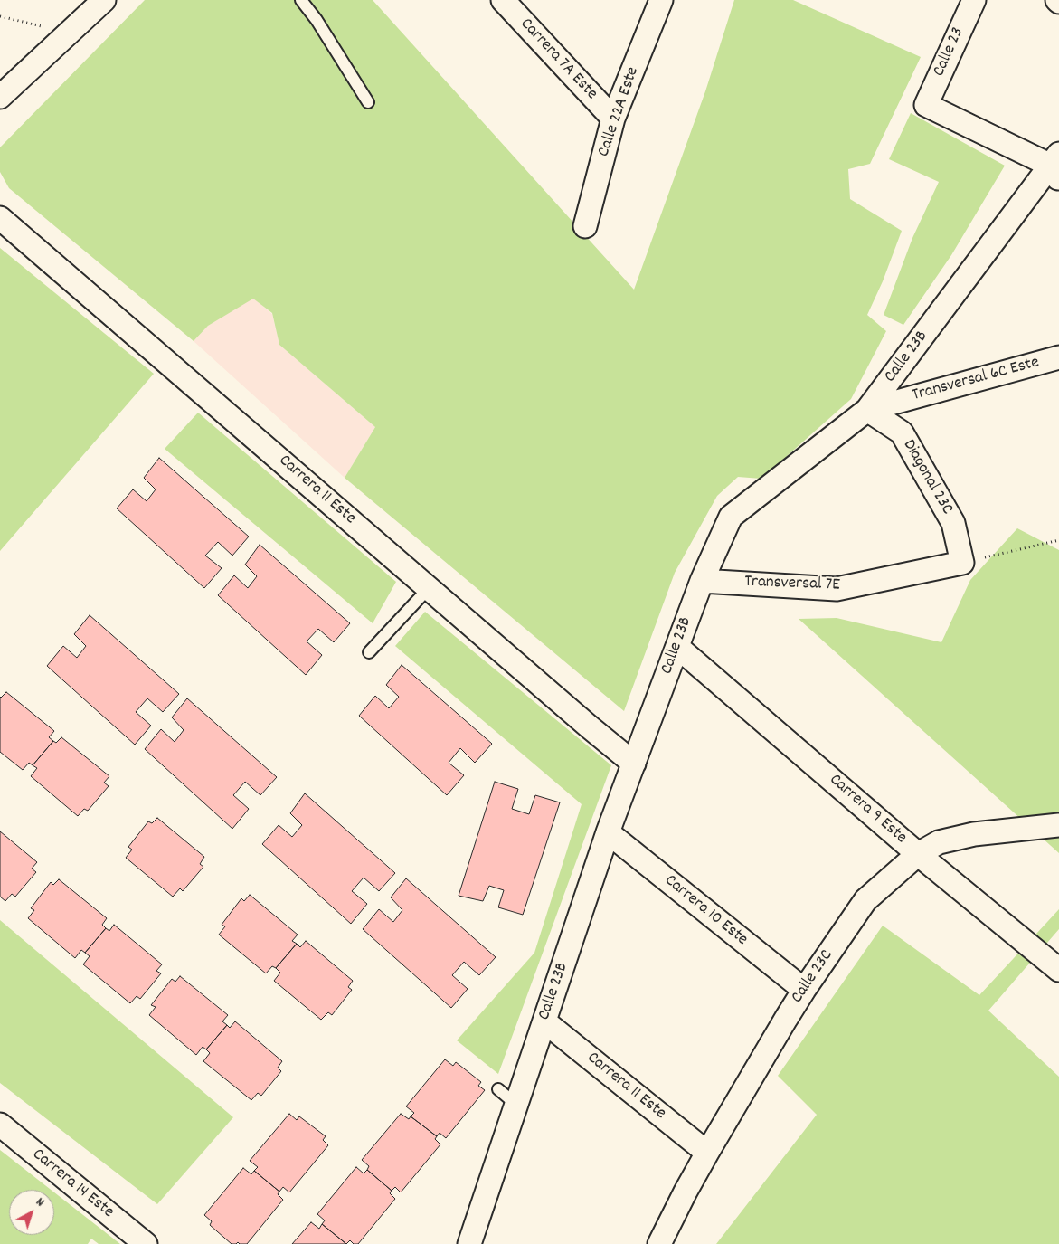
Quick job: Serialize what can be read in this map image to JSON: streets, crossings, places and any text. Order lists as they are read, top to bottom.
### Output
{
  "streets": {
    "street": [
      "Calle 23",
      "Carrera 7A Este",
      "Calle 22A Este",
      "Calle 23B",
      "Transversal 6C Este",
      "Diagonal 23C",
      "Carrera 11 Este",
      "Transversal 7E",
      "Carrera 9 Este",
      "Carrera 10 Este",
      "Calle 23C",
      "Carrera 14 Este"
    ]
  },
  "crossings": [
    ["Calle 23", "Calle 23B"],
    ["Carrera 7A Este", "Calle 22A Este"],
    ["Calle 23B", "Transversal 6C Este"],
    ["Calle 23B", "Diagonal 23C"],
    ["Calle 23B", "Carrera 11 Este"],
    ["Calle 23B", "Transversal 7E"],
    ["Calle 23B", "Carrera 9 Este"],
    ["Calle 23B", "Carrera 10 Este"],
    ["Transversal 6C Este", "Diagonal 23C"],
    ["Diagonal 23C", "Transversal 7E"],
    ["Carrera 11 Este", "Calle 23C"],
    ["Carrera 9 Este", "Calle 23C"],
    ["Carrera 10 Este", "Calle 23C"]
  ],
  "north": "top right"
}
